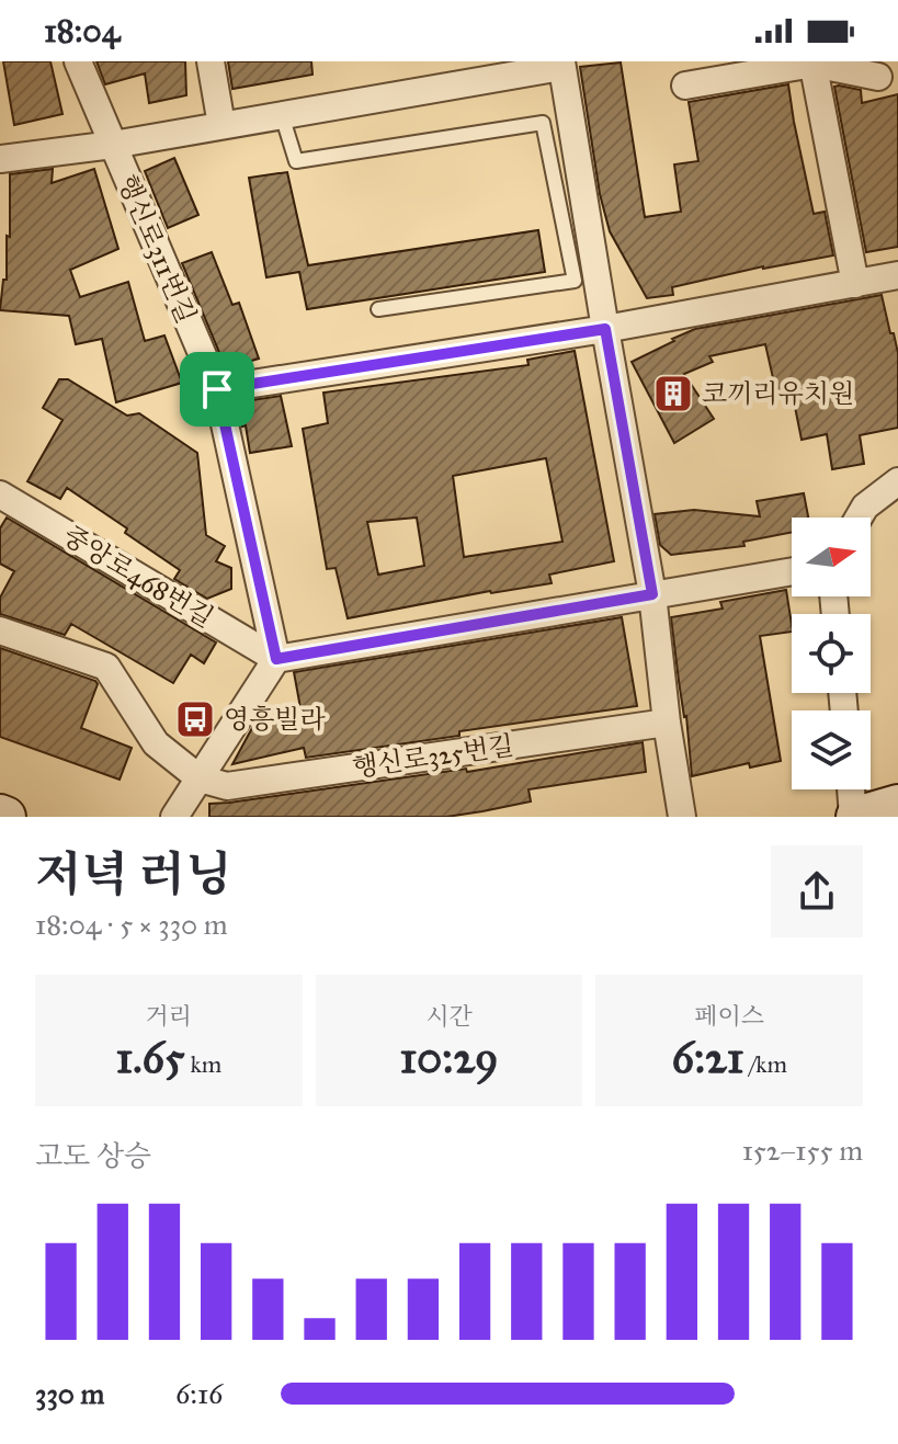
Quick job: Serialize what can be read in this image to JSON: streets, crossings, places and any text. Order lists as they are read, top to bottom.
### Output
{
  "streets": {
    "street": ["행신로311번길", "중앙로468번길", "행신로325번길"]
  },
  "crossings": [
    ["행신로311번길", "중앙로468번길"]
  ],
  "places": {
    "building": ["코끼리유치원"],
    "bus stop": ["영흥빌라"]
  },
  "north": "right",
  "page": {
    "status": "18:04",
    "heading": ["저녁 러닝", "18:04 · 5 × 330 m"],
    "stats": [
      ["거리", "1.65 km"],
      ["시간", "10:29"],
      ["페이스", "6:21 /km"]
    ],
    "chart": ["고도 상승", "152–155 m"],
    "list": [
      {
        "name": "330 m",
        "note": "6:16"
      }
    ]
  }
}
